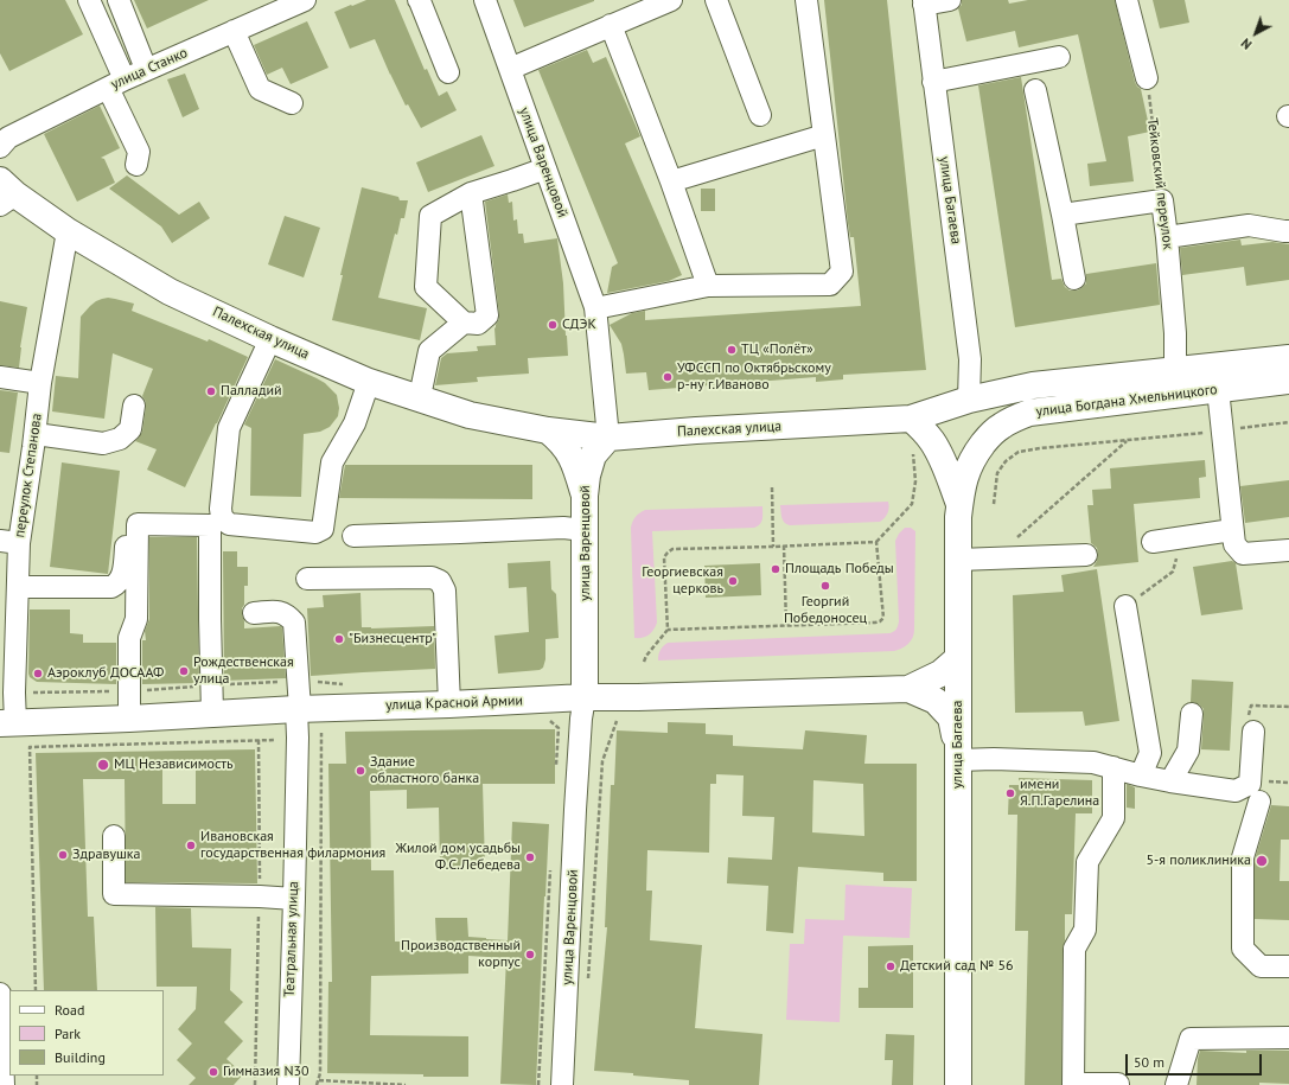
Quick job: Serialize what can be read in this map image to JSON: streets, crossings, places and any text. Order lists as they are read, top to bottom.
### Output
{
  "streets": {
    "main road": [
      "улица Варенцовой",
      "улица Багаева",
      "Палехская улица",
      "улица Богдана Хмельницкого",
      "улица Красной Армии"
    ],
    "street": [
      "улица Станко",
      "Тейковский переулок",
      "переулок Степанова",
      "Театральная улица"
    ]
  },
  "crossings": [
    ["улица Варенцовой", "Палехская улица"],
    ["улица Варенцовой", "улица Красной Армии"],
    ["Тейковский переулок", "улица Богдана Хмельницкого"],
    ["улица Багаева", "Палехская улица"],
    ["улица Багаева", "улица Богдана Хмельницкого"],
    ["улица Багаева", "улица Красной Армии"],
    ["Палехская улица", "улица Богдана Хмельницкого"],
    ["Палехская улица", "переулок Степанова"],
    ["переулок Степанова", "улица Красной Армии"],
    ["улица Красной Армии", "Театральная улица"]
  ],
  "places": [
    "СДЭК",
    "ТЦ «Полёт»",
    "УФССП по Октябрьскому р-ну г.Иваново",
    "Палладий",
    "Площадь Победы",
    "Георгиевская церковь",
    "Георгий Победоносец",
    "\"Бизнесцентр\"",
    "Рождественская улица",
    "Аэроклуб ДОСААФ",
    "МЦ Независимость",
    "Здание областного банка",
    "имени Я.П.Гарелина",
    "Ивановская государственная филармония",
    "Здравушка",
    "Жилой дом усадьбы Ф.С.Лебедева",
    "5-я поликлиника",
    "Производственный корпус",
    "Детский сад № 56",
    "Гимназия N30"
  ],
  "legend": ["Road", "Park", "Building"],
  "scale_bar": "50 m",
  "north": "bottom left"
}
